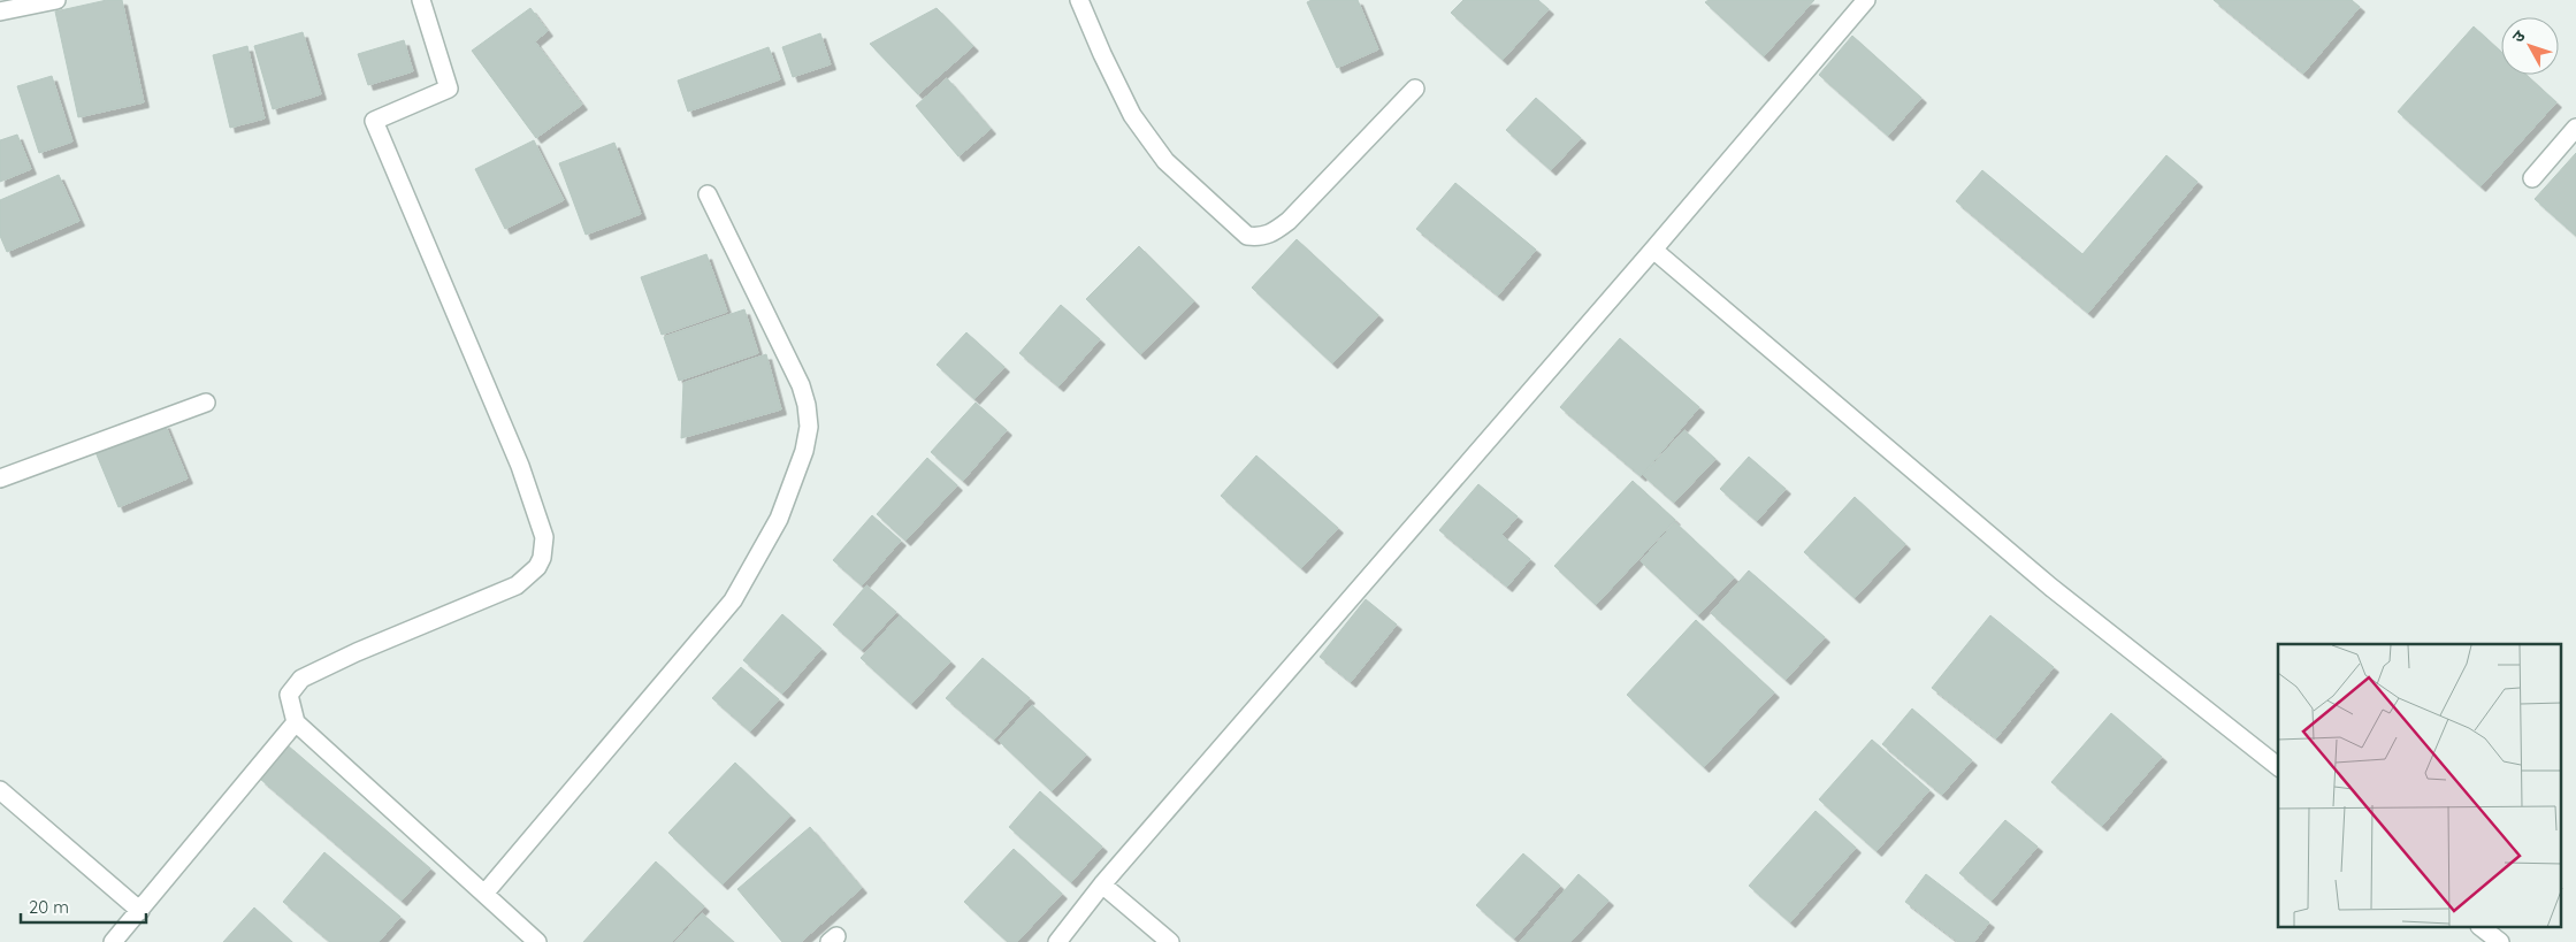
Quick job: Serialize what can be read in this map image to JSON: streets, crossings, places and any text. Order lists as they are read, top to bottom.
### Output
{
  "scale_bar": "20 m",
  "north": "top left"
}
